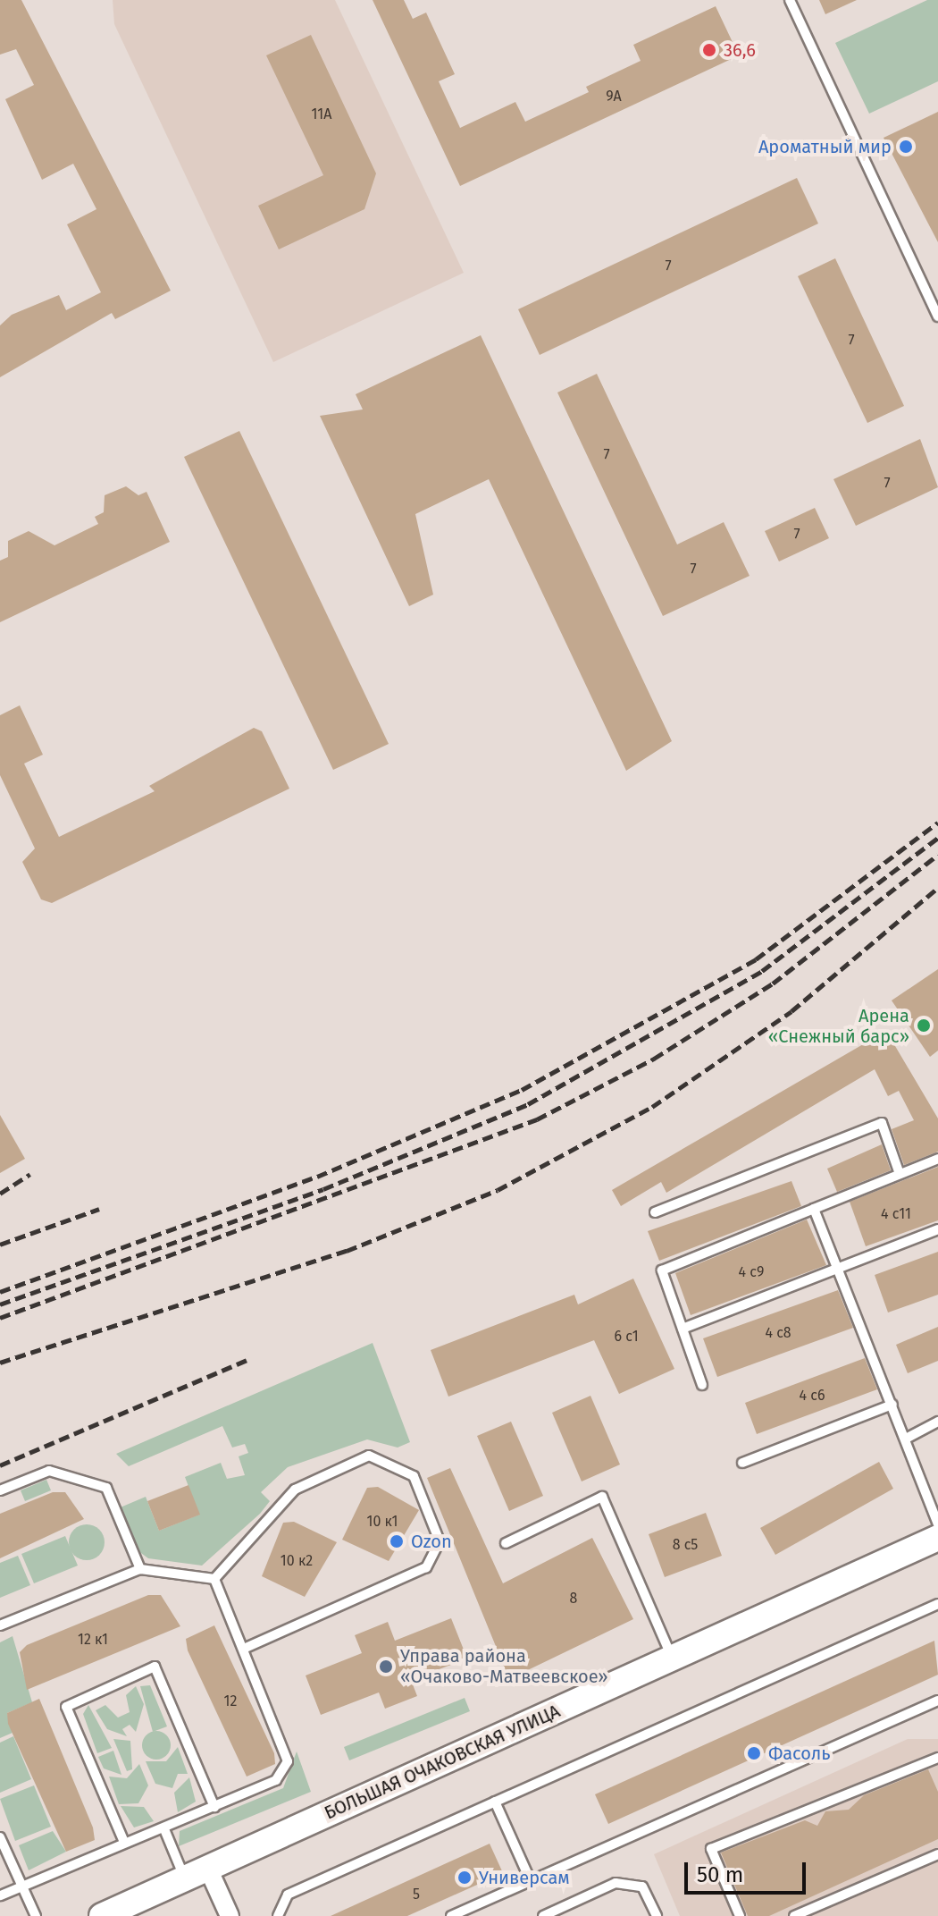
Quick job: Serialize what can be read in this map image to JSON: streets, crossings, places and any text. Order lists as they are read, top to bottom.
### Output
{
  "streets": {
    "street": ["БОЛЬШАЯ ОЧАКОВСКАЯ УЛИЦА"]
  },
  "places": [
    "36,6",
    "Ароматный мир",
    "Арена «Снежный барс»",
    "Ozon",
    "Управа района «Очаково-Матвеевское»",
    "Фасоль",
    "Универсам"
  ],
  "house_numbers": [
    "9А",
    "11А",
    "7",
    "7",
    "7",
    "7",
    "7",
    "7",
    "4 с11",
    "4 с9",
    "4 с8",
    "6 с1",
    "4 с6",
    "10 к1",
    "8 с5",
    "10 к2",
    "8",
    "12 к1",
    "12",
    "5"
  ],
  "scale_bar": "50 m"
}
